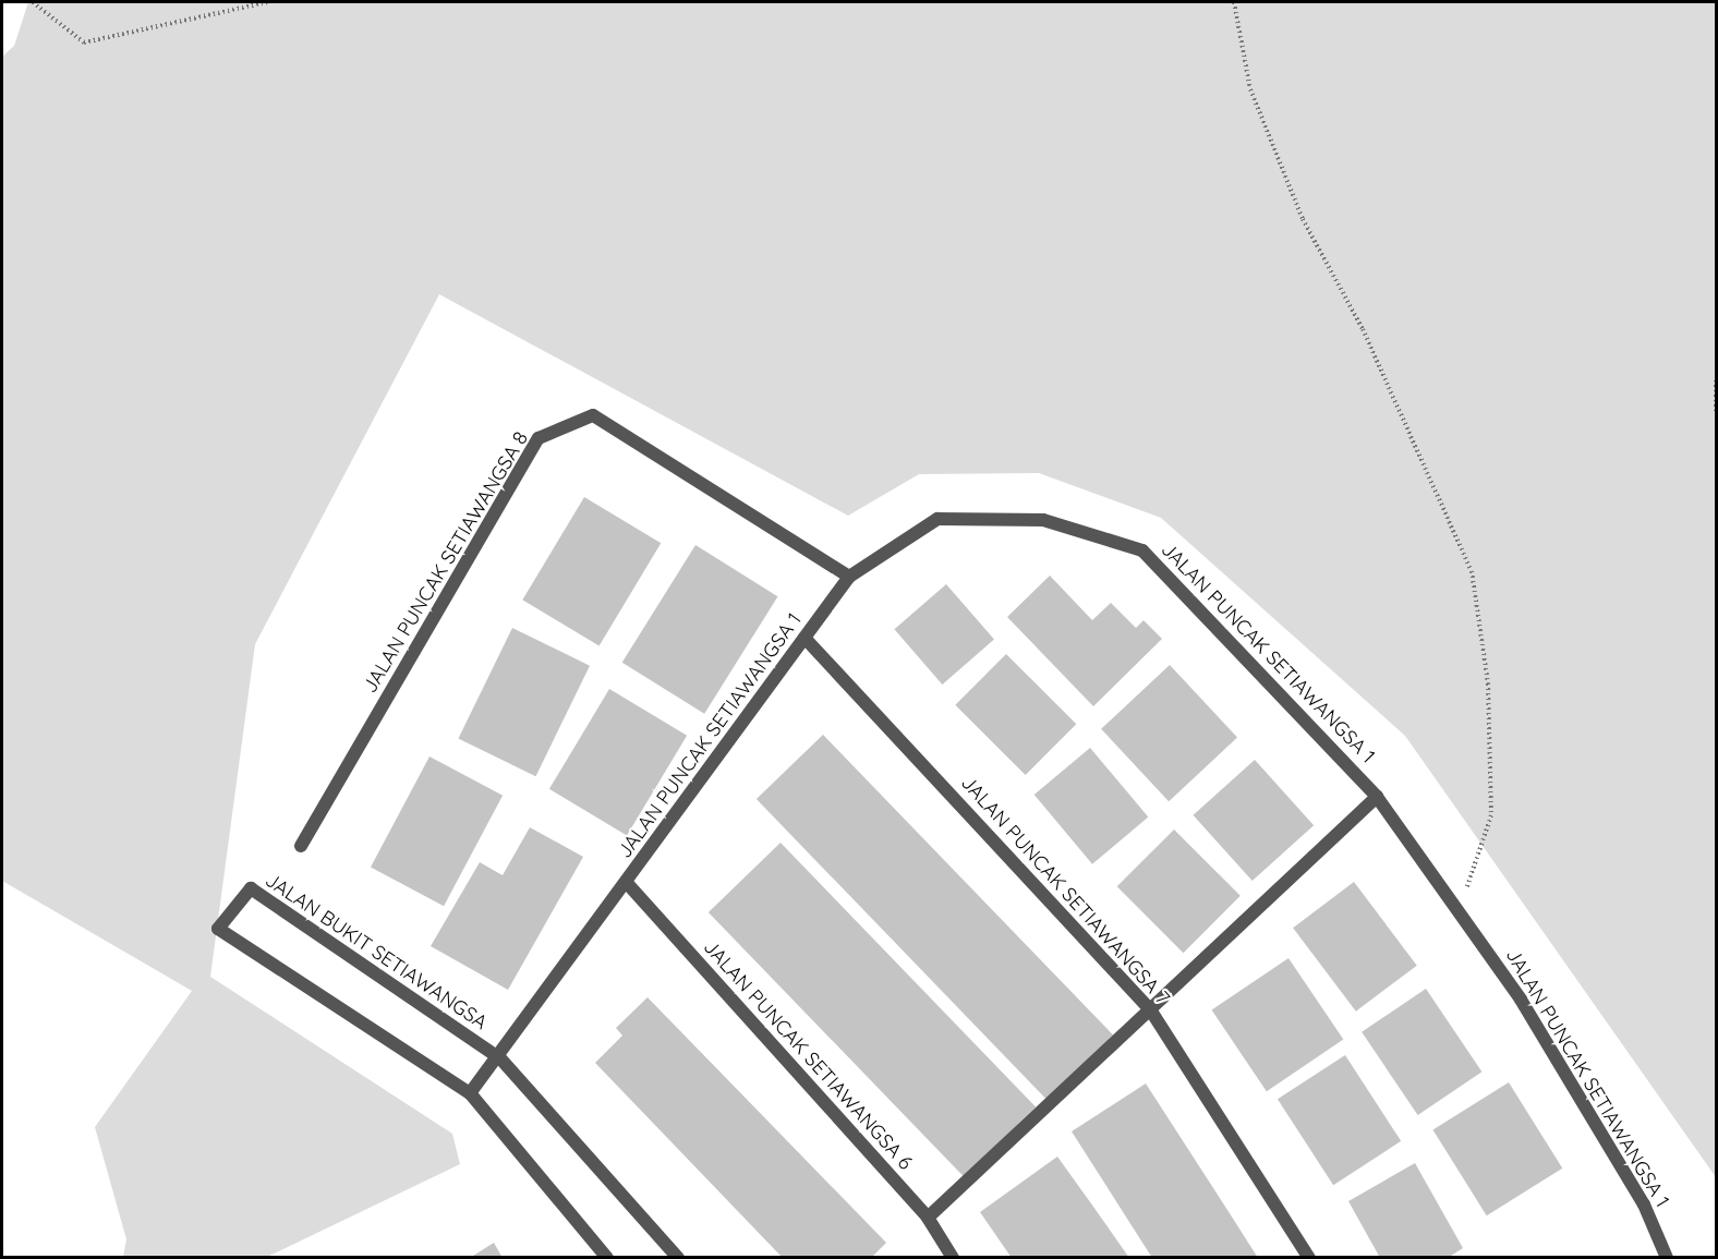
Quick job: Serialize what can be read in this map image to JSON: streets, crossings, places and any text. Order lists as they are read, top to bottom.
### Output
{
  "streets": {
    "street": [
      "JALAN PUNCAK SETIAWANGSA 8",
      "JALAN PUNCAK SETIAWANGSA 1",
      "JALAN PUNCAK SETIAWANGSA 7",
      "JALAN BUKIT SETIAWANGSA",
      "JALAN PUNCAK SETIAWANGSA 6"
    ]
  },
  "crossings": [
    ["JALAN PUNCAK SETIAWANGSA 8", "JALAN PUNCAK SETIAWANGSA 1"],
    ["JALAN PUNCAK SETIAWANGSA 1", "JALAN PUNCAK SETIAWANGSA 7"],
    ["JALAN PUNCAK SETIAWANGSA 1", "JALAN BUKIT SETIAWANGSA"],
    ["JALAN PUNCAK SETIAWANGSA 1", "JALAN PUNCAK SETIAWANGSA 6"]
  ]
}
